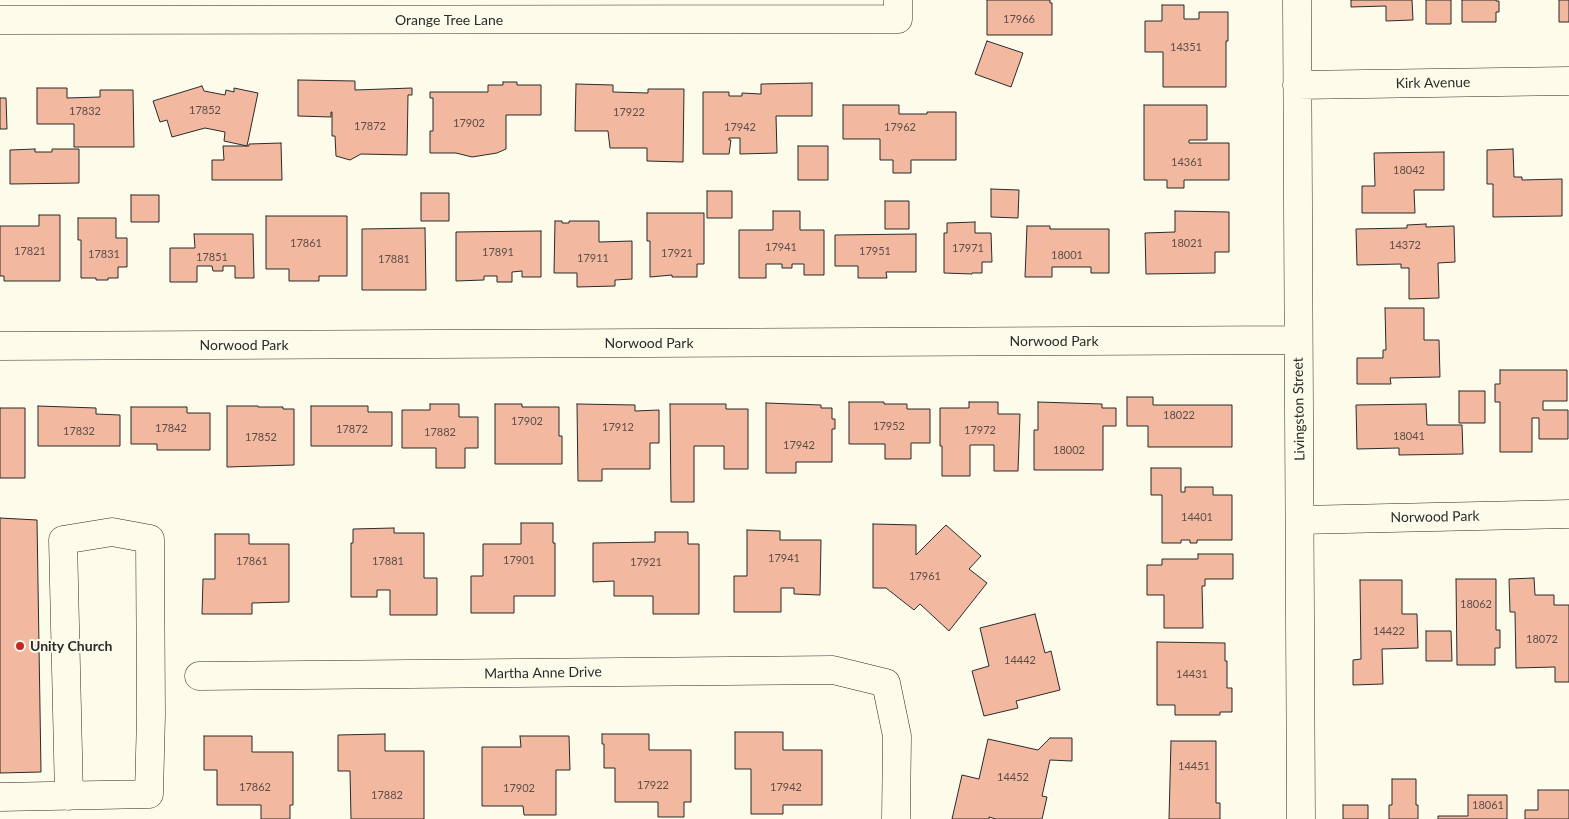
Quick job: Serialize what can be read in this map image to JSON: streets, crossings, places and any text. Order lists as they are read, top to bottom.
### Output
{
  "streets": {
    "street": [
      "Orange Tree Lane",
      "Kirk Avenue",
      "Norwood Park",
      "Livingston Street",
      "Martha Anne Drive"
    ]
  },
  "crossings": [
    ["Kirk Avenue", "Livingston Street"],
    ["Norwood Park", "Livingston Street"]
  ],
  "places": ["Unity Church"],
  "house_numbers": [
    "17966",
    "14351",
    "17852",
    "17832",
    "17922",
    "17902",
    "17872",
    "17942",
    "17962",
    "14361",
    "18042",
    "17861",
    "18021",
    "14372",
    "17941",
    "17971",
    "17821",
    "17951",
    "17891",
    "17921",
    "17831",
    "18001",
    "17851",
    "17911",
    "17881",
    "18022",
    "17902",
    "17952",
    "17912",
    "17842",
    "17872",
    "17972",
    "17832",
    "17882",
    "18041",
    "17852",
    "17942",
    "18002",
    "14401",
    "17941",
    "17901",
    "17861",
    "17881",
    "17921",
    "17961",
    "18062",
    "14422",
    "18072",
    "14442",
    "14431",
    "14451",
    "14452",
    "17922",
    "17862",
    "17942",
    "17902",
    "17882",
    "18061"
  ]
}
